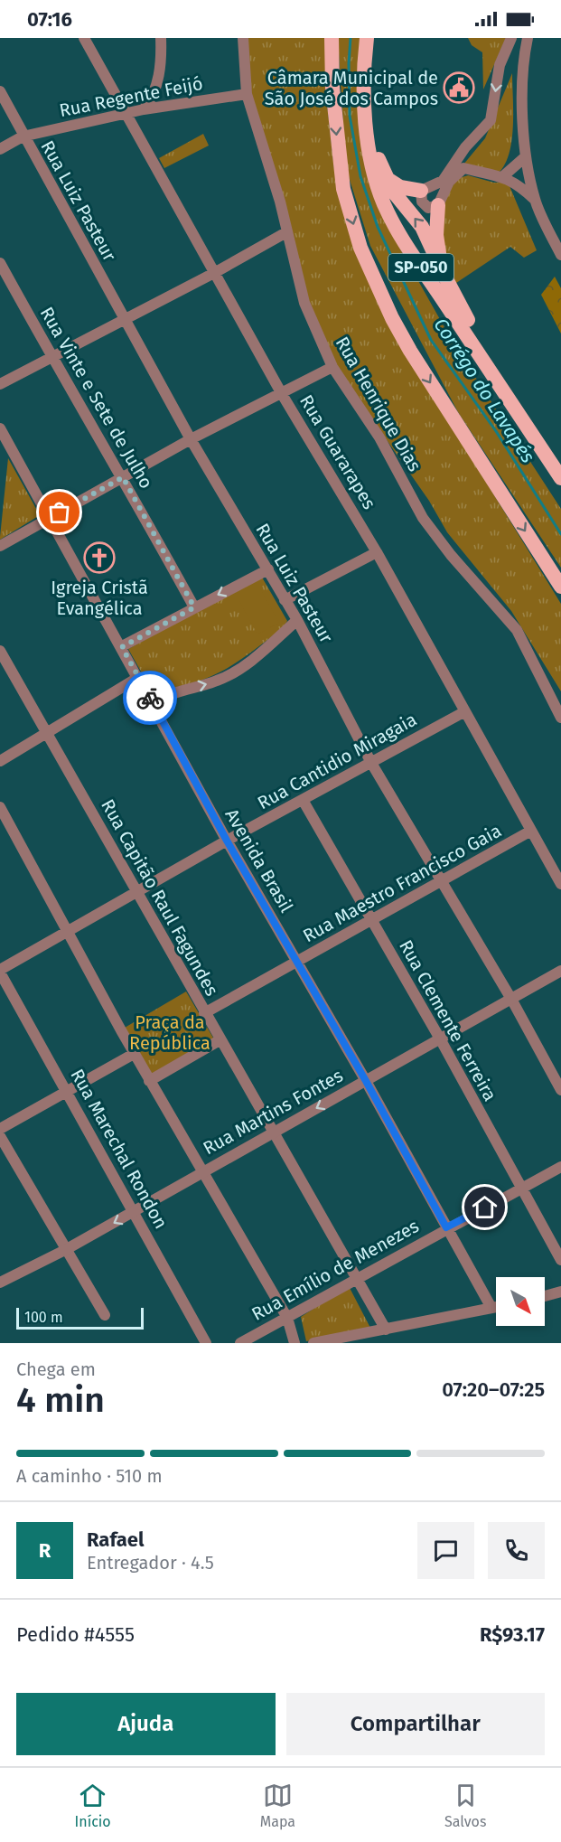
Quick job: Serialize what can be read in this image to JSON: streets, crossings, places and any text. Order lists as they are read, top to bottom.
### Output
{
  "streets": {
    "highway": ["SP-050"],
    "street": [
      "Rua Regente Feijó",
      "Rua Luiz Pasteur",
      "Rua Vinte e Sete de Julho",
      "Rua Henrique Dias",
      "Rua Guararapes",
      "Rua Cantidio Miragaia",
      "Avenida Brasil",
      "Rua Maestro Francisco Gaia",
      "Rua Capitão Raul Fagundes",
      "Rua Clemente Ferreira",
      "Rua Martins Fontes",
      "Rua Marechal Rondon",
      "Rua Emílio de Menezes"
    ]
  },
  "crossings": [
    ["Rua Regente Feijó", "Rua Luiz Pasteur"],
    ["Rua Regente Feijó", "Rua Henrique Dias"],
    ["Rua Regente Feijó", "Rua Guararapes"],
    ["Rua Luiz Pasteur", "Rua Cantidio Miragaia"],
    ["Rua Luiz Pasteur", "Rua Maestro Francisco Gaia"],
    ["Rua Luiz Pasteur", "Rua Martins Fontes"],
    ["Rua Guararapes", "Rua Cantidio Miragaia"],
    ["Rua Guararapes", "Rua Maestro Francisco Gaia"],
    ["Rua Cantidio Miragaia", "Avenida Brasil"],
    ["Rua Cantidio Miragaia", "Rua Capitão Raul Fagundes"],
    ["Rua Cantidio Miragaia", "Rua Clemente Ferreira"],
    ["Rua Cantidio Miragaia", "Rua Marechal Rondon"],
    ["Avenida Brasil", "Rua Maestro Francisco Gaia"],
    ["Avenida Brasil", "Rua Martins Fontes"],
    ["Avenida Brasil", "Rua Emílio de Menezes"],
    ["Rua Maestro Francisco Gaia", "Rua Capitão Raul Fagundes"],
    ["Rua Maestro Francisco Gaia", "Rua Clemente Ferreira"],
    ["Rua Capitão Raul Fagundes", "Rua Martins Fontes"],
    ["Rua Capitão Raul Fagundes", "Rua Emílio de Menezes"],
    ["Rua Clemente Ferreira", "Rua Martins Fontes"],
    ["Rua Clemente Ferreira", "Rua Emílio de Menezes"],
    ["Rua Martins Fontes", "Rua Marechal Rondon"]
  ],
  "water": ["Corrégo do Lavapés"],
  "parks": ["Praça da República"],
  "places": {
    "public building": ["Câmara Municipal de São José dos Campos"],
    "church": ["Igreja Cristã Evangélica"]
  },
  "scale_bar": "100 m",
  "north": "bottom right",
  "page": {
    "status": "07:16",
    "scale": "100 m",
    "heading": ["4 min", "Chega em", "07:20–07:25"],
    "panel": [
      "Rafael",
      "Entregador · 4.5",
      "Pedido #4555",
      "R$93.17"
    ],
    "bar": "A caminho · 510 m",
    "round": "R",
    "buttons": ["Ajuda", "Compartilhar"],
    "tabs": ["Início", "Mapa", "Salvos"]
  }
}
